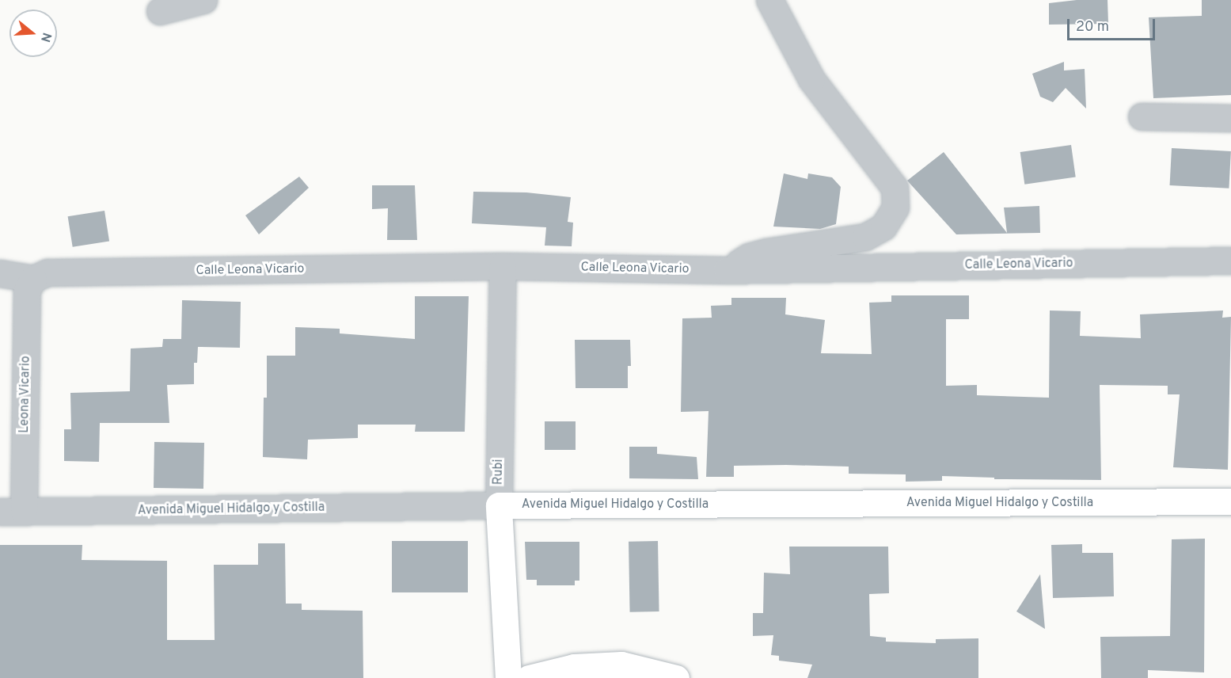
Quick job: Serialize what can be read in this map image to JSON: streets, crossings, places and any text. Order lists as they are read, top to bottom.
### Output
{
  "streets": {
    "street": [
      "Calle Leona Vicario",
      "Leona Vicario",
      "Rubi",
      "Avenida Miguel Hidalgo y Costilla"
    ]
  },
  "crossings": [
    ["Calle Leona Vicario", "Leona Vicario"],
    ["Calle Leona Vicario", "Rubi"],
    ["Leona Vicario", "Avenida Miguel Hidalgo y Costilla"],
    ["Rubi", "Avenida Miguel Hidalgo y Costilla"]
  ],
  "scale_bar": "20 m",
  "north": "right"
}
